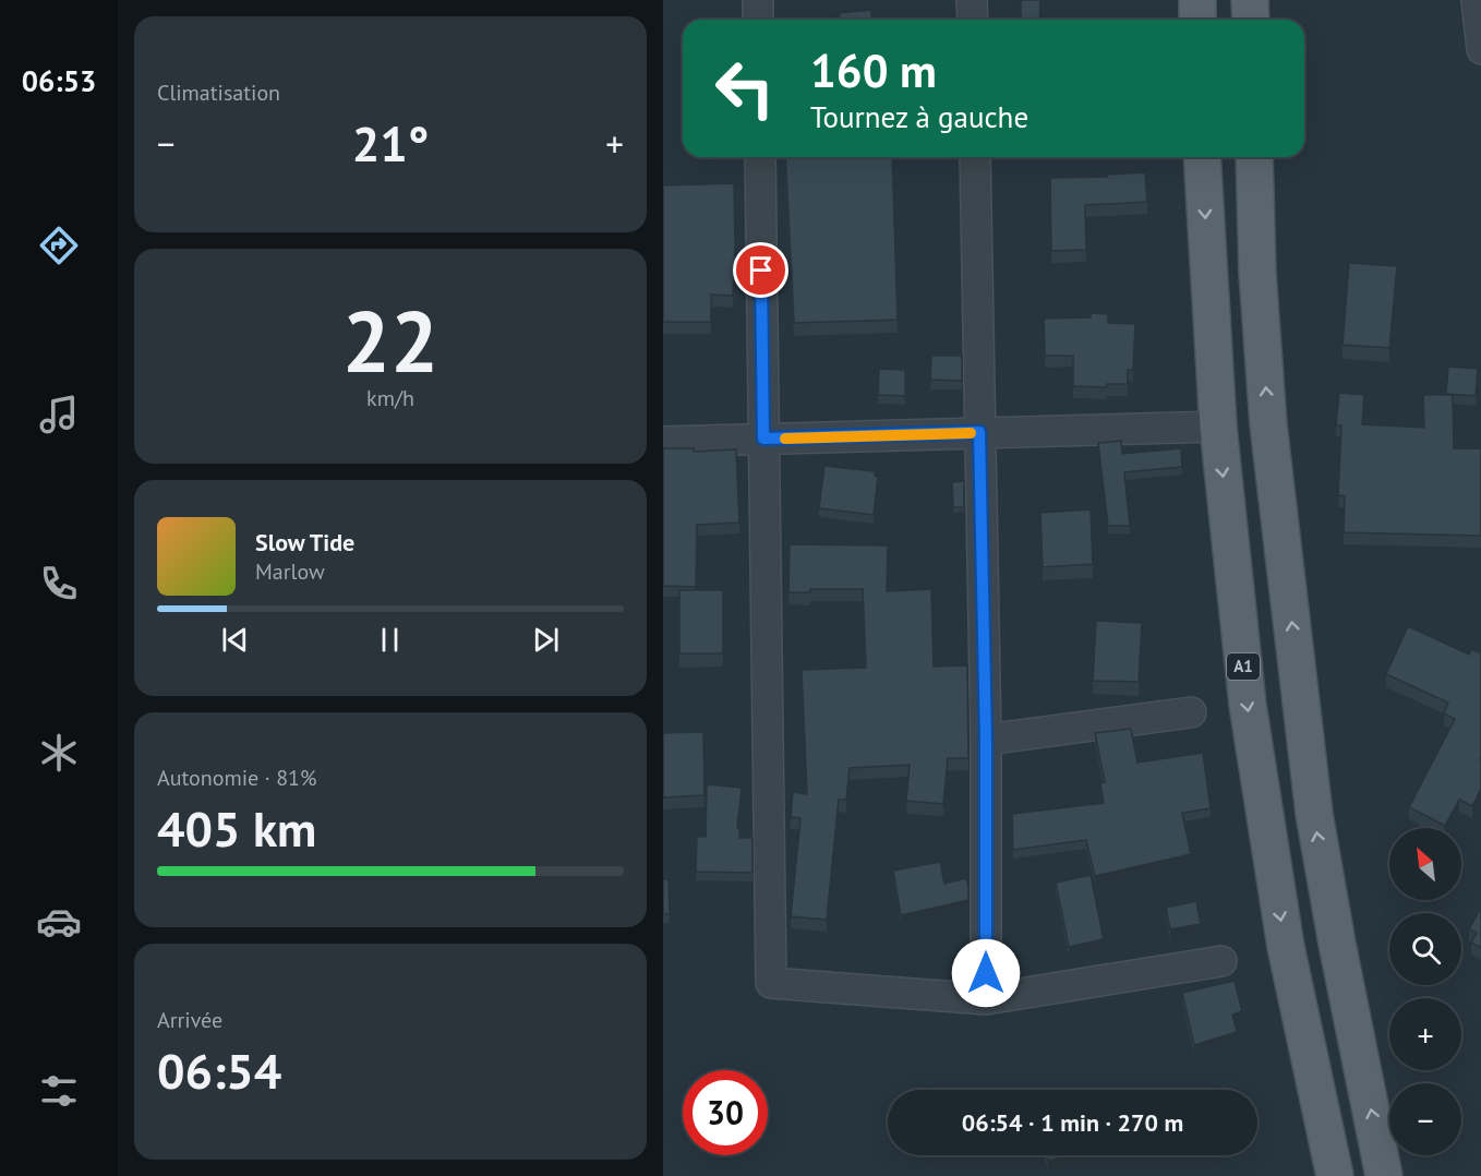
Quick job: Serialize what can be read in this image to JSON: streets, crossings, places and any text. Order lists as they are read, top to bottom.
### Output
{
  "streets": {
    "main road": ["A1"]
  },
  "north": "top left",
  "page": {
    "tabs": "06:53",
    "tile": [
      "Climatisation",
      ["22", "km/h"],
      ["Autonomie · 81%", "405 km"],
      ["Arrivée", "06:54"]
    ],
    "turn": ["160 m", "Tournez à gauche"],
    "heat": ["−", "21°", "+"],
    "song": ["Slow Tide", "Marlow"],
    "map_buttons": ["+", "−"],
    "limit": "30",
    "trip": "06:54 · 1 min · 270 m"
  }
}
